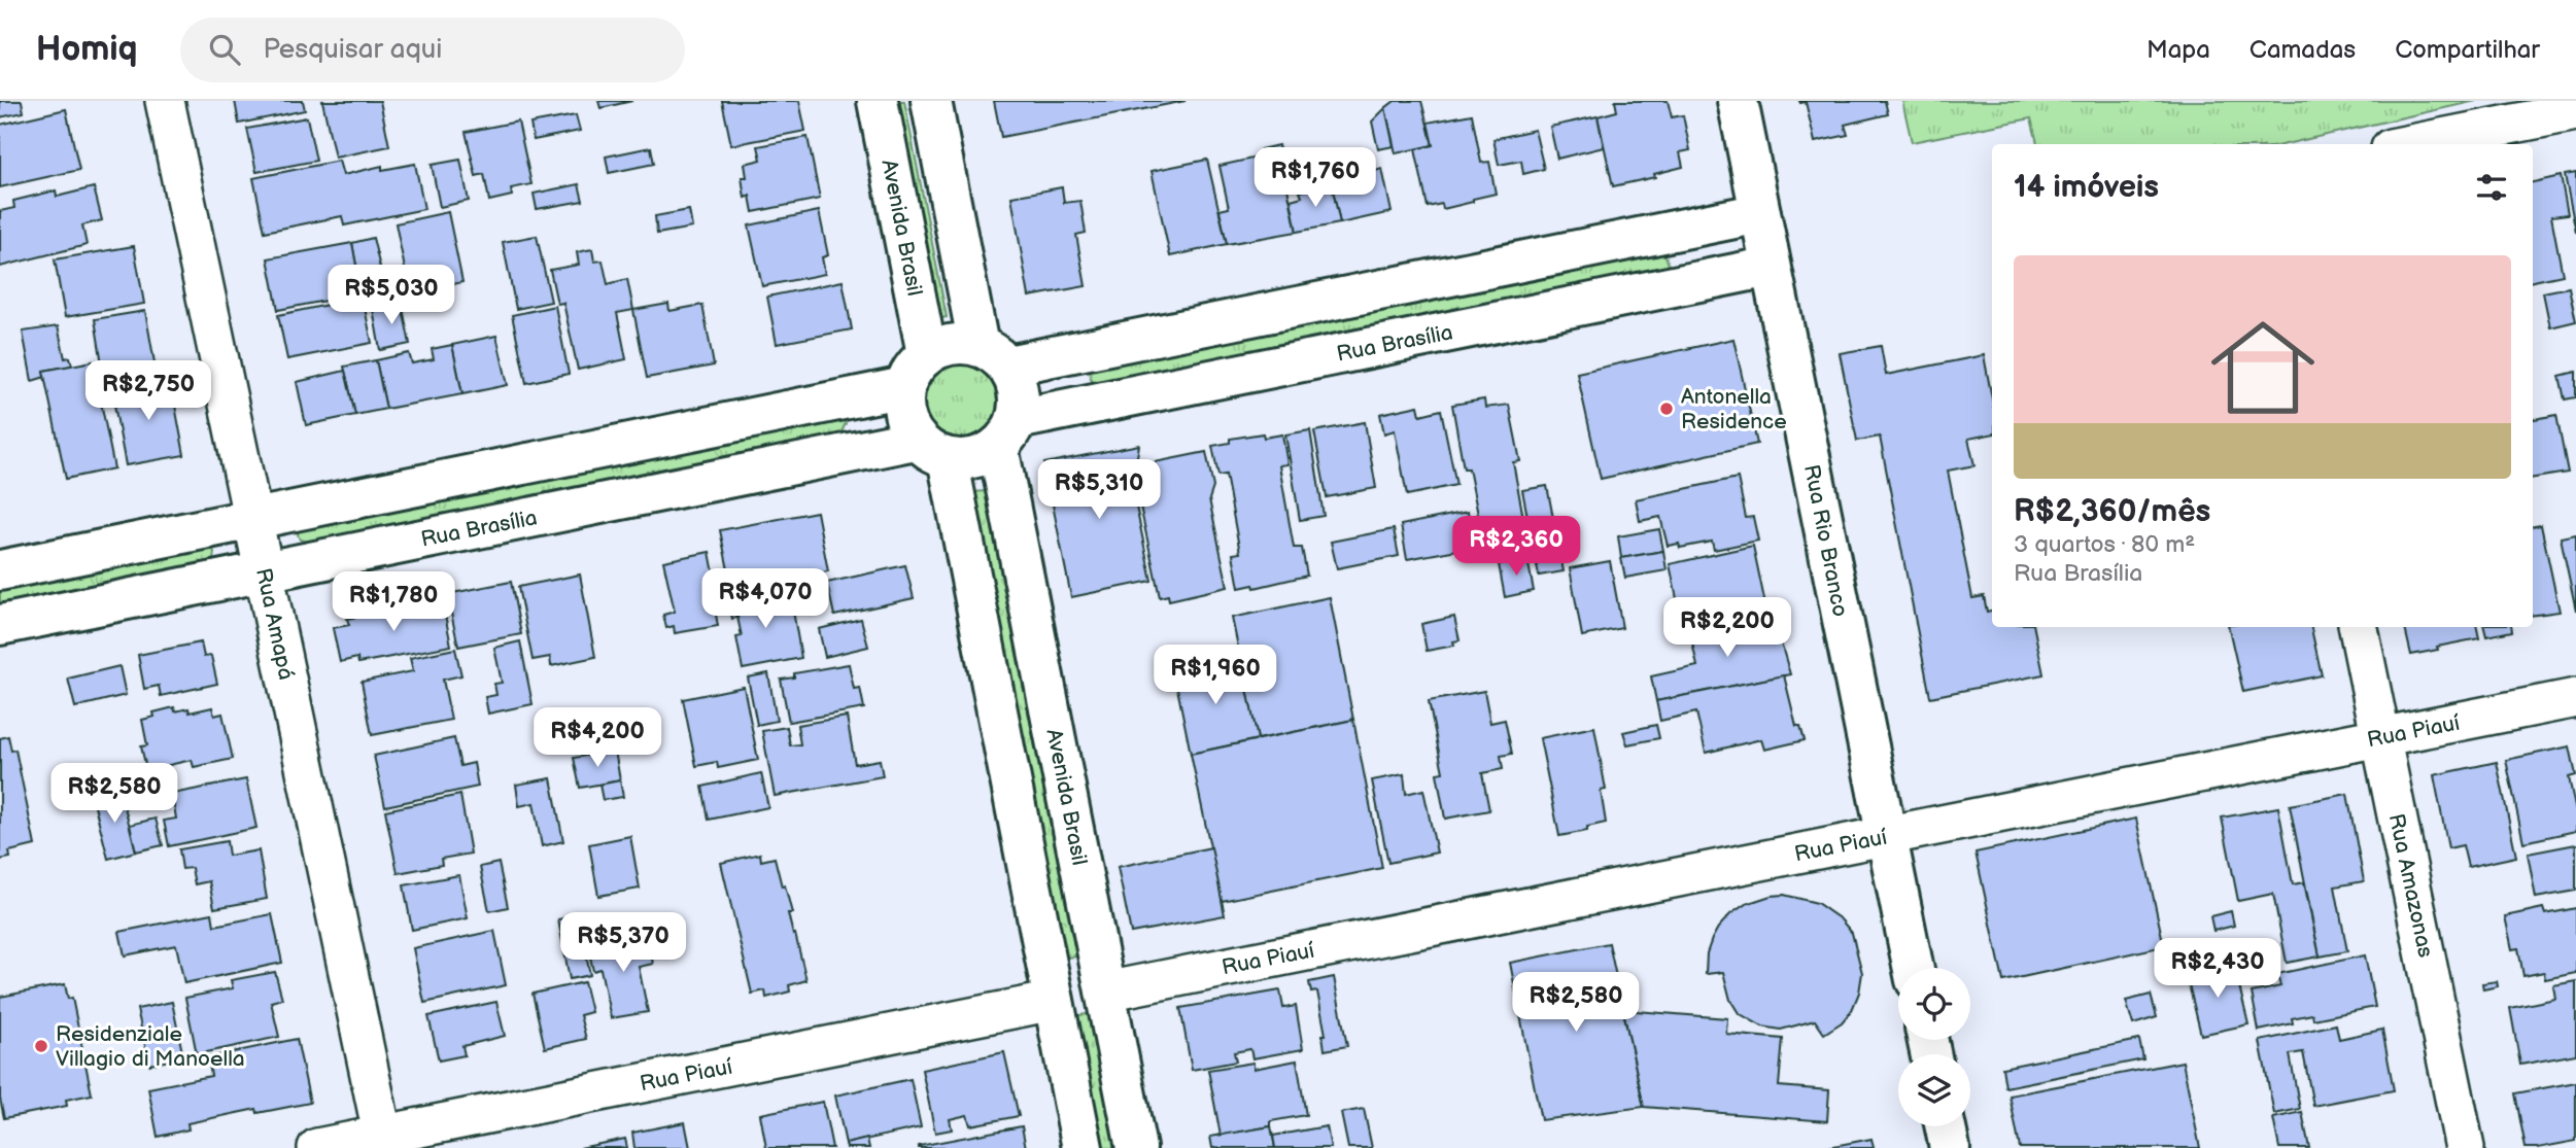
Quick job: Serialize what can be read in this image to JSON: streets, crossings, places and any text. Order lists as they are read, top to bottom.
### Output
{
  "streets": {
    "street": [
      "Avenida Brasil",
      "Rua Brasília",
      "Rua Rio Branco",
      "Rua Amapá",
      "Rua Piauí",
      "Rua Amazonas"
    ]
  },
  "crossings": [
    ["Avenida Brasil", "Rua Brasília"],
    ["Avenida Brasil", "Rua Piauí"],
    ["Rua Brasília", "Rua Rio Branco"],
    ["Rua Brasília", "Rua Amapá"],
    ["Rua Rio Branco", "Rua Piauí"],
    ["Rua Amapá", "Rua Piauí"],
    ["Rua Piauí", "Rua Amazonas"]
  ],
  "places": ["Antonella Residence", "Residenziale Villagio di Manoella"],
  "page": {
    "header": "Homiq",
    "search": "Pesquisar aqui",
    "nav": ["Mapa", "Camadas", "Compartilhar"],
    "heading": "14 imóveis",
    "price": [
      "R$1,760",
      "R$5,030",
      "R$2,750",
      "R$5,310",
      "R$2,360",
      "R$4,070",
      "R$1,780",
      "R$2,200",
      "R$1,960",
      "R$4,200",
      "R$2,580",
      "R$5,370",
      "R$2,430",
      "R$2,580"
    ],
    "list": [
      {
        "name": "R$2,360/mês",
        "note": "3 quartos · 80 m² · Rua Brasília"
      }
    ]
  }
}
